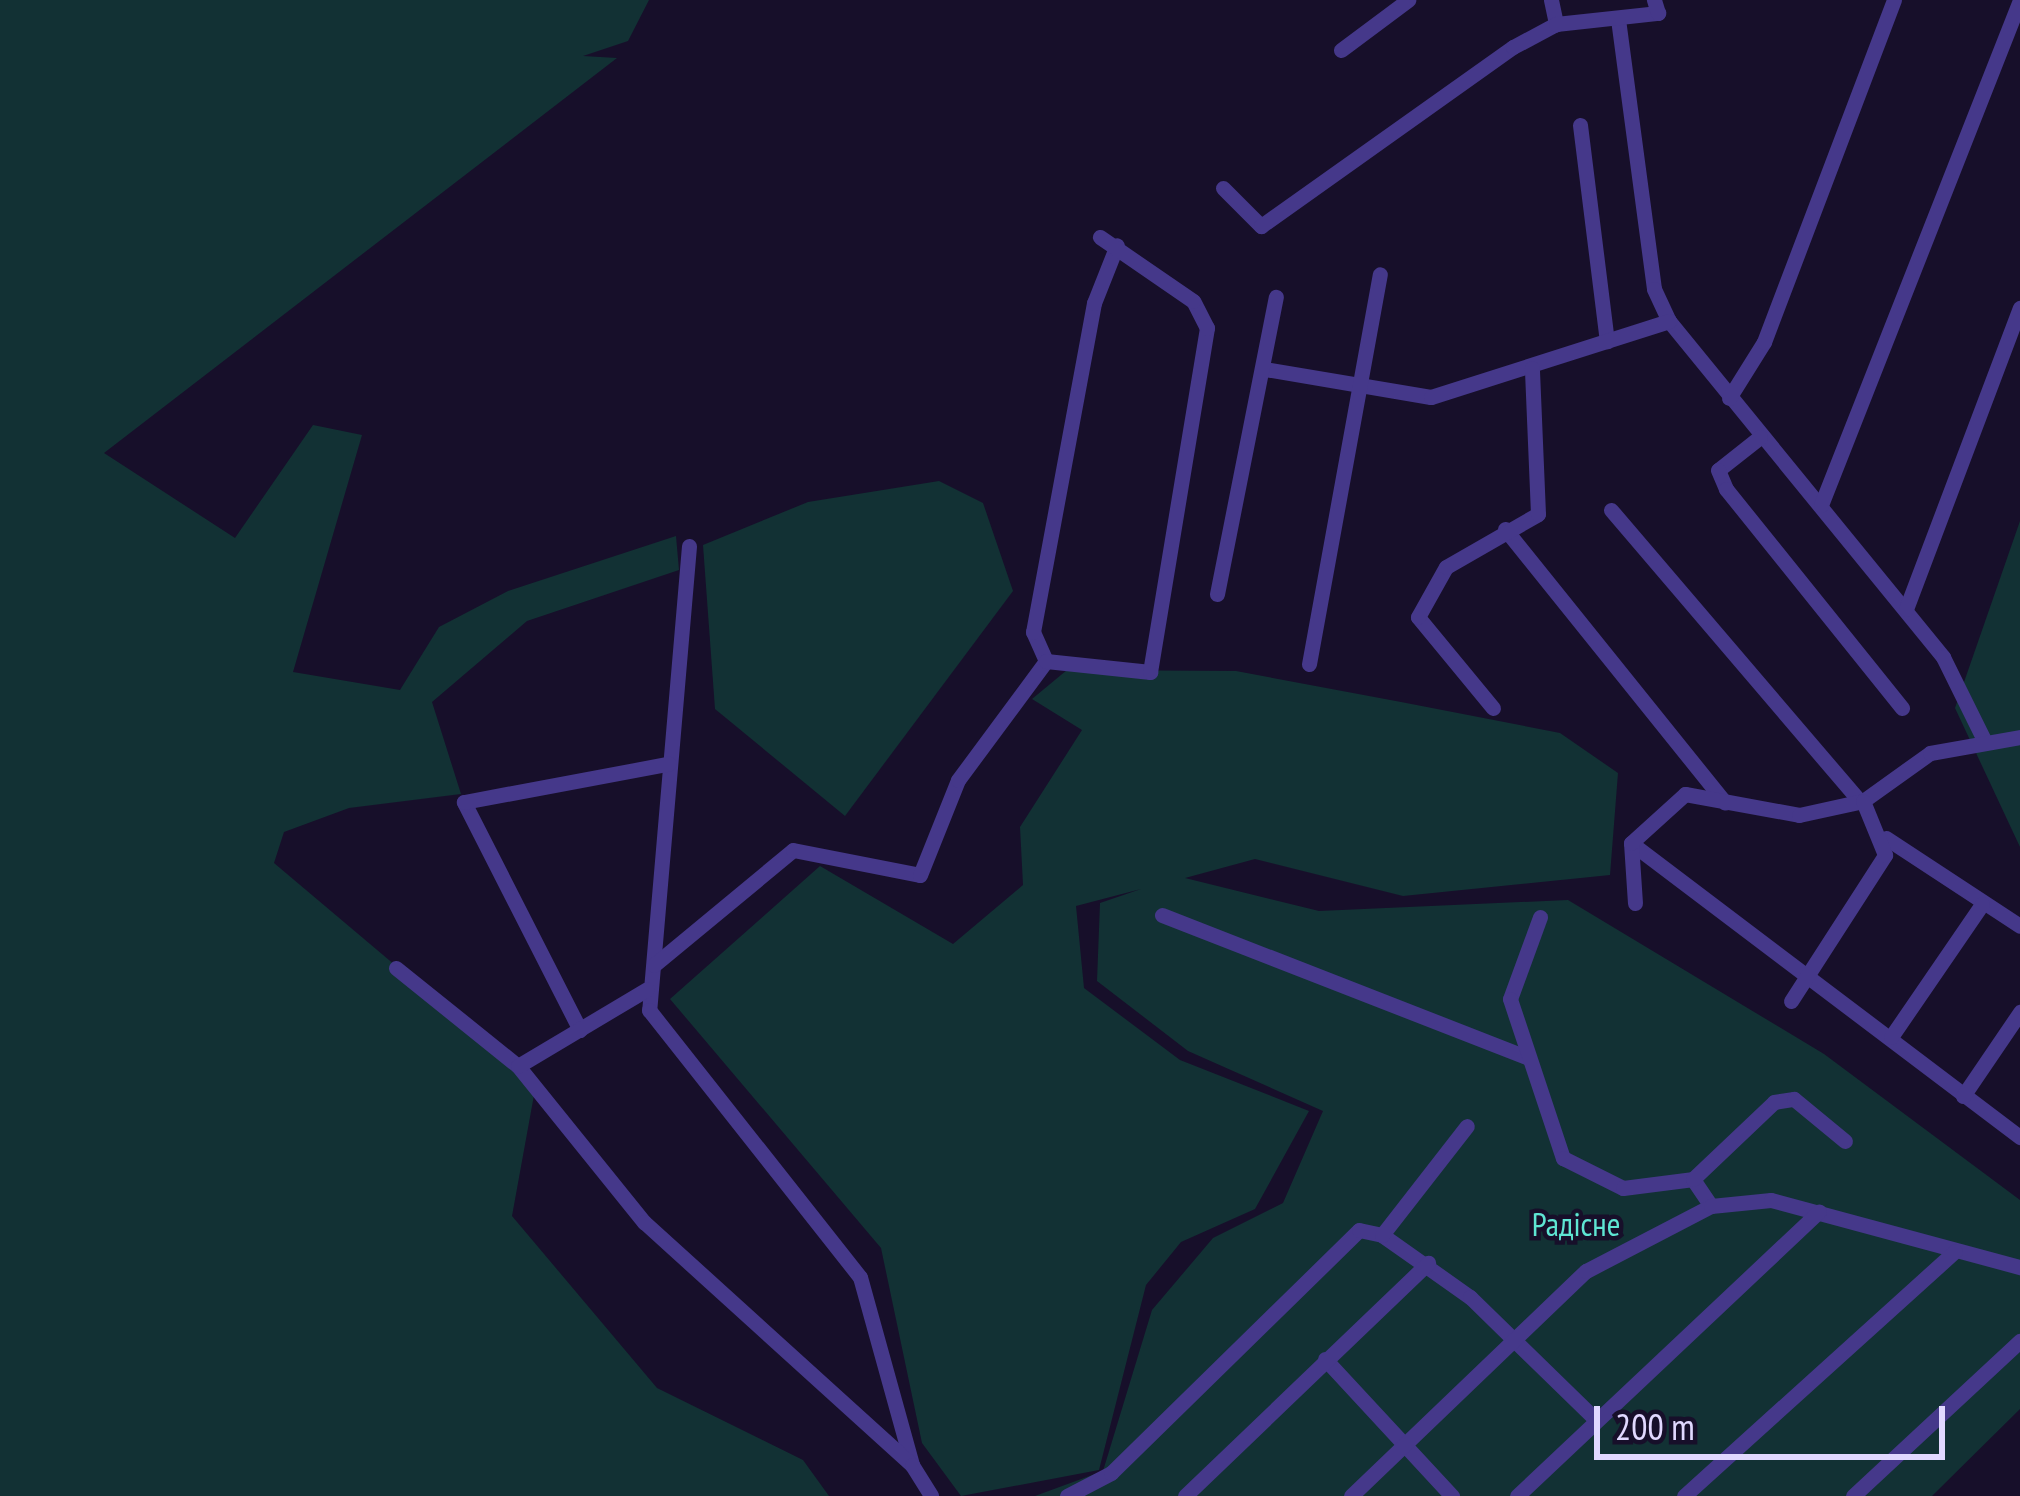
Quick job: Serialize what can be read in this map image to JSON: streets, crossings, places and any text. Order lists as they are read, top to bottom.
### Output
{
  "parks": ["Радісне"],
  "scale_bar": "200 m"
}
